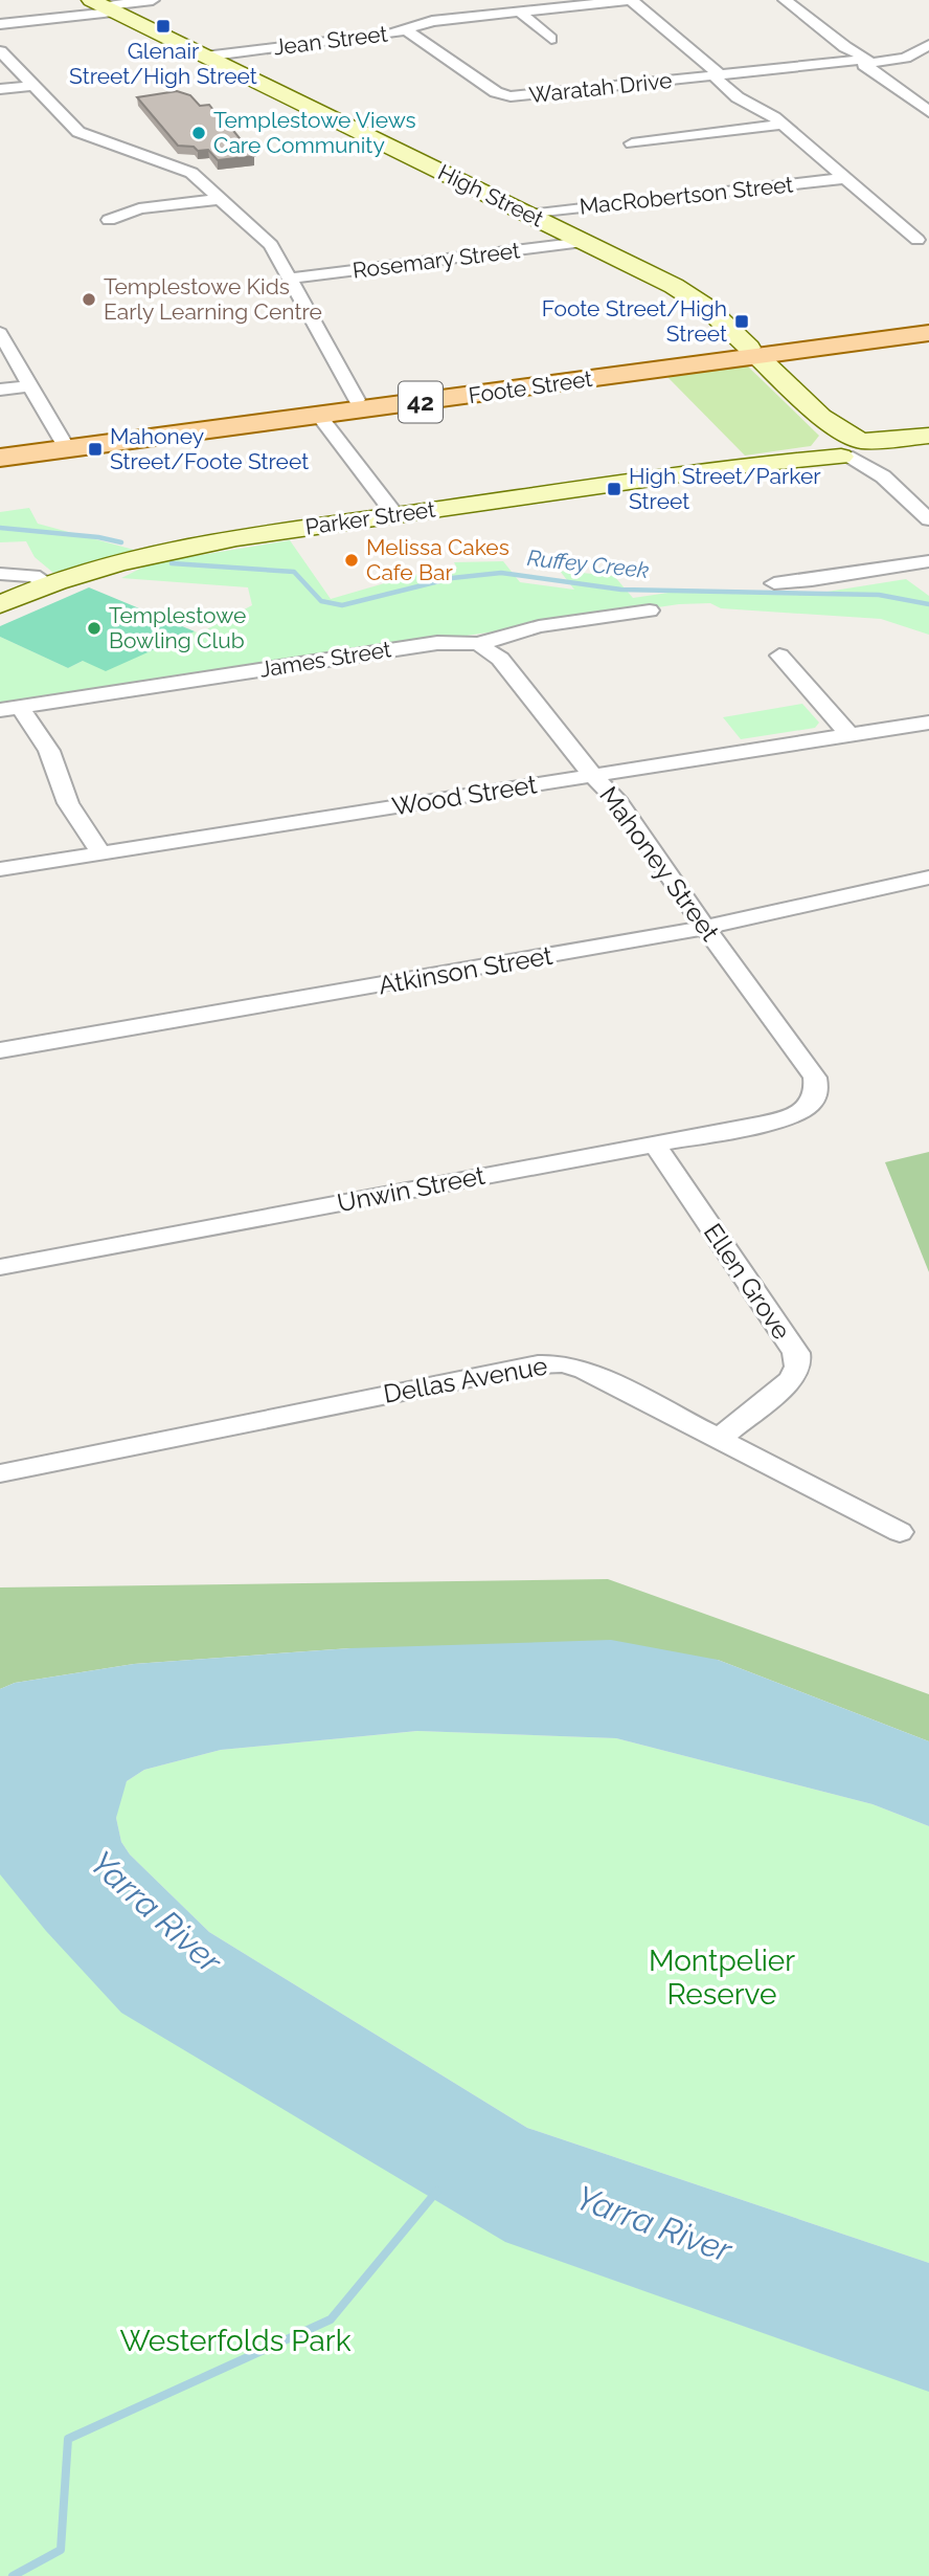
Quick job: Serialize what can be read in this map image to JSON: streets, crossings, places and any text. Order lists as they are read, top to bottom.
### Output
{
  "streets": {
    "main road": [
      "High Street",
      "Foote Street",
      "42",
      "Parker Street"
    ],
    "street": [
      "Jean Street",
      "Waratah Drive",
      "MacRobertson Street",
      "Rosemary Street",
      "James Street",
      "Wood Street",
      "Mahoney Street",
      "Atkinson Street",
      "Unwin Street",
      "Ellen Grove",
      "Dellas Avenue"
    ]
  },
  "crossings": [
    ["Jean Street", "Waratah Drive"],
    ["Jean Street", "High Street"],
    ["High Street", "MacRobertson Street"],
    ["High Street", "Rosemary Street"],
    ["High Street", "Foote Street"],
    ["High Street", "Parker Street"],
    ["James Street", "Mahoney Street"],
    ["Wood Street", "Mahoney Street"],
    ["Mahoney Street", "Atkinson Street"],
    ["Mahoney Street", "Unwin Street"],
    ["Unwin Street", "Ellen Grove"],
    ["Ellen Grove", "Dellas Avenue"]
  ],
  "water": ["Ruffey Creek", "Yarra River"],
  "parks": ["Montpelier Reserve", "Westerfolds Park"],
  "places": {
    "transit": [
      "Glenair Street/High Street",
      "Foote Street/High Street",
      "Mahoney Street/Foote Street",
      "High Street/Parker Street"
    ],
    "other": [
      "Templestowe Views Care Community",
      "Templestowe Kids Early Learning Centre",
      "Melissa Cakes Cafe Bar",
      "Templestowe Bowling Club"
    ]
  }
}
